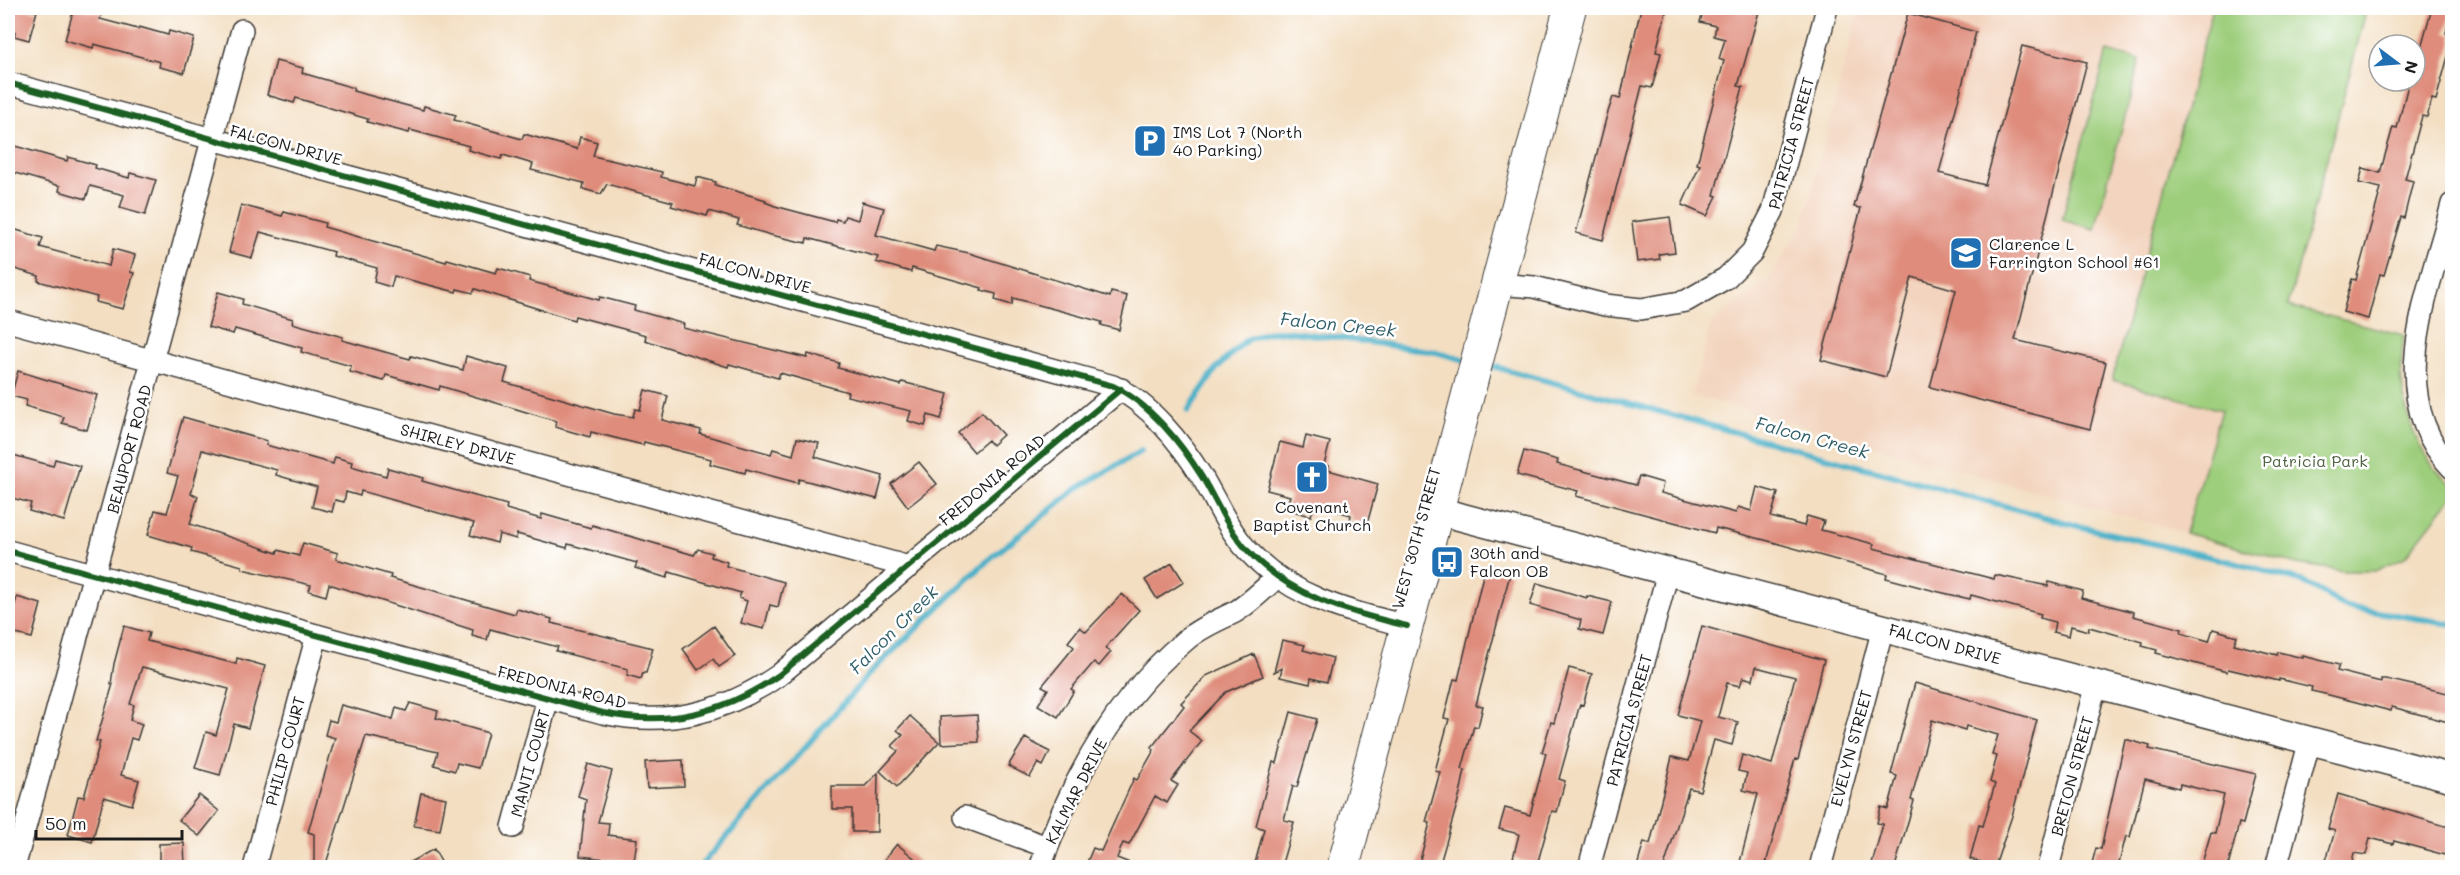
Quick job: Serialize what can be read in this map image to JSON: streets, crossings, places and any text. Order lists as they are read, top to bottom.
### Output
{
  "streets": {
    "main road": ["WEST 30TH STREET"],
    "street": [
      "PATRICIA STREET",
      "FALCON DRIVE",
      "SHIRLEY DRIVE",
      "BEAUPORT ROAD",
      "FREDONIA ROAD",
      "EVELYN STREET",
      "PHILIP COURT",
      "MANTI COURT",
      "BRETON STREET",
      "KALMAR DRIVE"
    ]
  },
  "crossings": [
    ["PATRICIA STREET", "FALCON DRIVE"],
    ["PATRICIA STREET", "WEST 30TH STREET"],
    ["FALCON DRIVE", "BEAUPORT ROAD"],
    ["FALCON DRIVE", "FREDONIA ROAD"],
    ["FALCON DRIVE", "WEST 30TH STREET"],
    ["FALCON DRIVE", "EVELYN STREET"],
    ["FALCON DRIVE", "BRETON STREET"],
    ["FALCON DRIVE", "KALMAR DRIVE"],
    ["SHIRLEY DRIVE", "BEAUPORT ROAD"],
    ["SHIRLEY DRIVE", "FREDONIA ROAD"],
    ["BEAUPORT ROAD", "FREDONIA ROAD"],
    ["FREDONIA ROAD", "PHILIP COURT"],
    ["FREDONIA ROAD", "MANTI COURT"]
  ],
  "water": ["Falcon Creek"],
  "parks": ["Patricia Park"],
  "places": {
    "parking": ["IMS Lot 7 (North 40 Parking)"],
    "school or university": ["Clarence L Farrington School #61"],
    "church": ["Covenant Baptist Church"],
    "bus stop": ["30th and Falcon OB"]
  },
  "scale_bar": "50 m",
  "north": "right"
}
